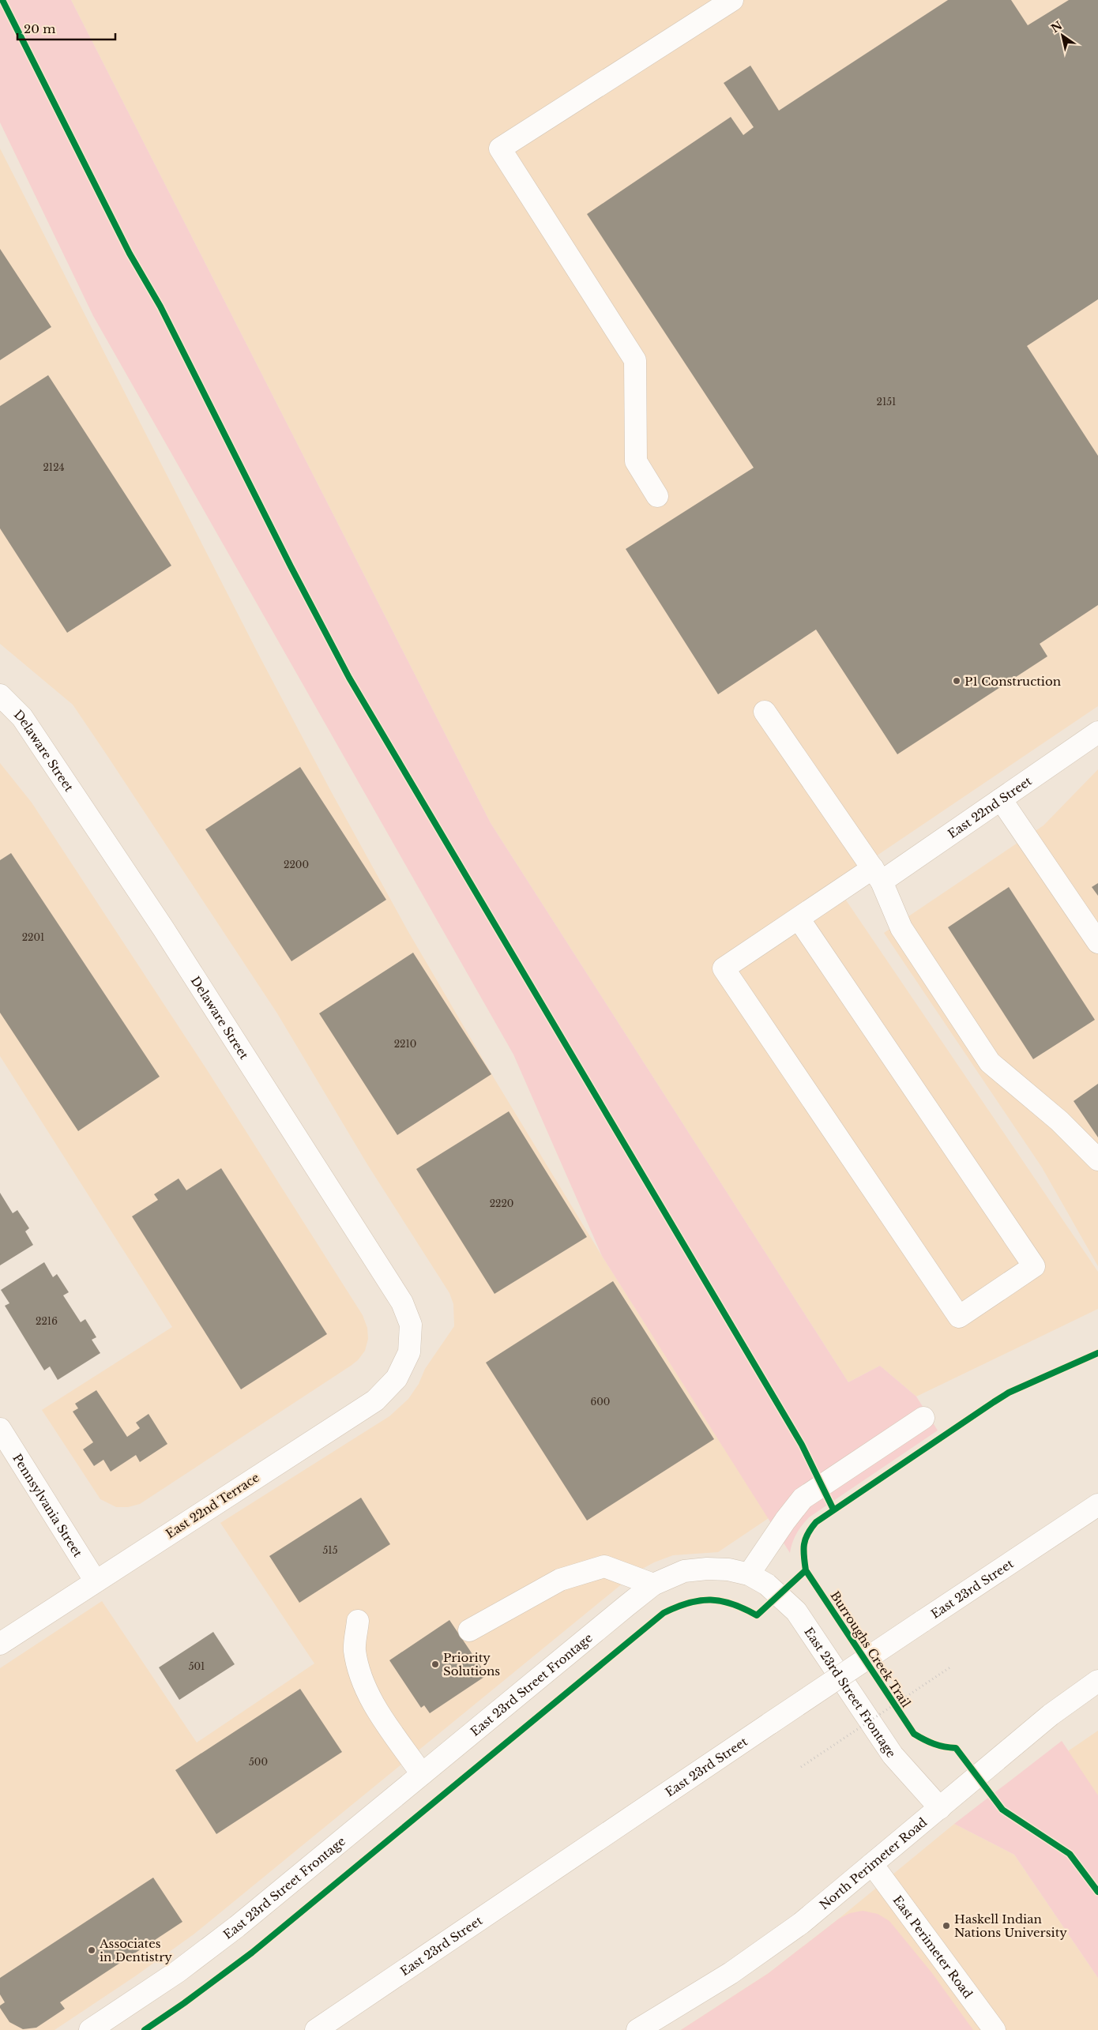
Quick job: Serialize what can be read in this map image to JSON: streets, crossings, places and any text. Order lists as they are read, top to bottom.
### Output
{
  "streets": {
    "street": [
      "Delaware Street",
      "East 22nd Street",
      "Pennsylvania Street",
      "East 22nd Terrace",
      "East 23rd Street",
      "East 23rd Street Frontage",
      "North Perimeter Road",
      "East Perimeter Road"
    ],
    "cycle path": ["Burroughs Creek Trail"]
  },
  "crossings": [
    ["Delaware Street", "East 22nd Terrace"],
    ["Pennsylvania Street", "East 22nd Terrace"],
    ["East 23rd Street Frontage", "North Perimeter Road"],
    ["North Perimeter Road", "East Perimeter Road"]
  ],
  "places": [
    "P1 Construction",
    "Priority Solutions",
    "Haskell Indian Nations University",
    "Associates in Dentistry"
  ],
  "house_numbers": [
    "2151",
    "2124",
    "2200",
    "2201",
    "2210",
    "2220",
    "2216",
    "600",
    "515",
    "501",
    "500"
  ],
  "scale_bar": "20 m",
  "north": "top left"
}
